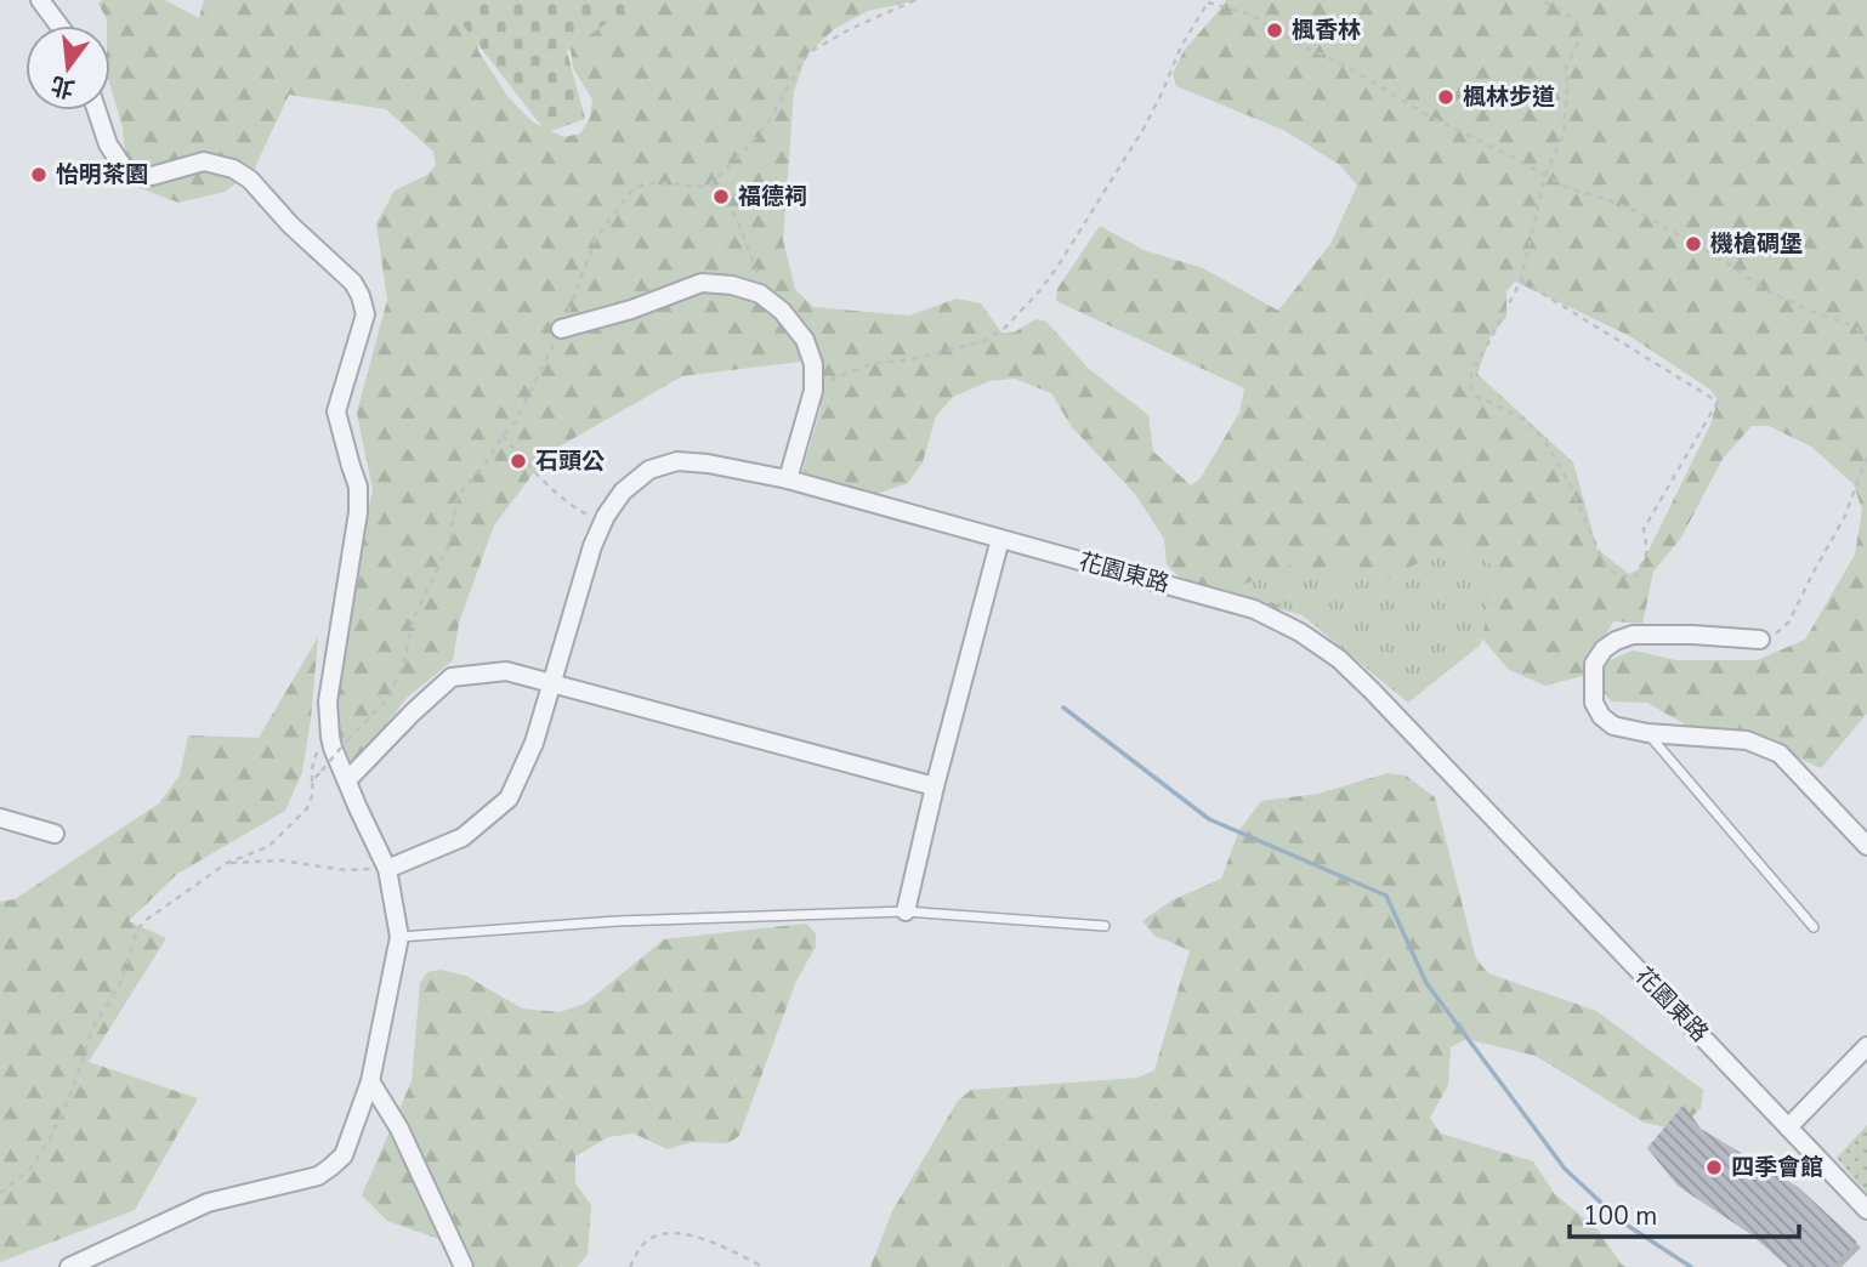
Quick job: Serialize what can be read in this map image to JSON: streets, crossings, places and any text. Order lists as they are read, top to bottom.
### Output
{
  "streets": {
    "street": ["花園東路"]
  },
  "places": [
    "楓香林",
    "楓林步道",
    "怡明茶園",
    "福德祠",
    "機槍碉堡",
    "石頭公",
    "四季會館"
  ],
  "scale_bar": "100 m",
  "north": "bottom"
}
